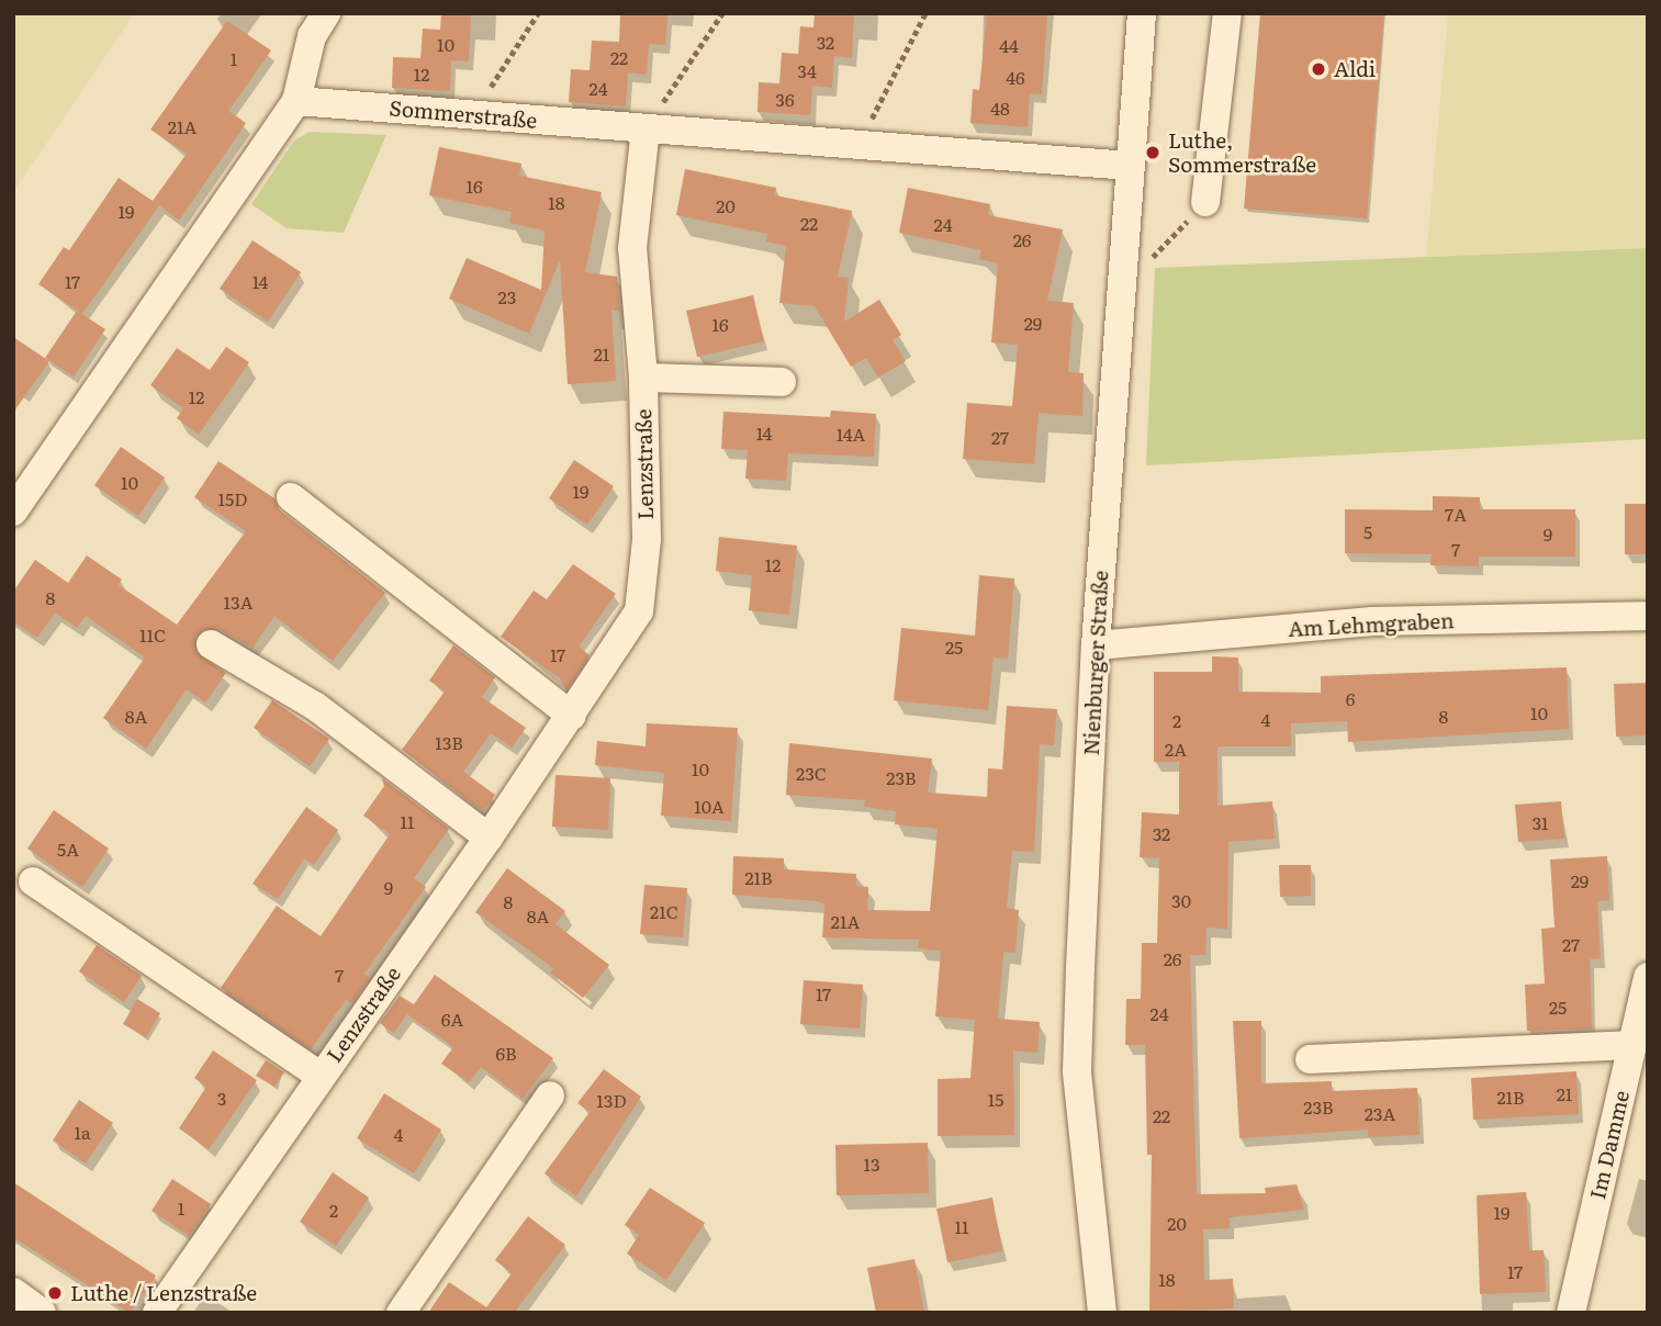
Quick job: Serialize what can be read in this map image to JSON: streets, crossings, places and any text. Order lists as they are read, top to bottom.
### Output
{
  "streets": {
    "street": [
      "Sommerstraße",
      "Lenzstraße",
      "Am Lehmgraben",
      "Nienburger Straße",
      "Im Damme"
    ]
  },
  "crossings": [
    ["Sommerstraße", "Lenzstraße"],
    ["Sommerstraße", "Nienburger Straße"],
    ["Am Lehmgraben", "Nienburger Straße"]
  ],
  "places": ["Aldi", "Luthe, Sommerstraße", "Luthe / Lenzstraße"],
  "house_numbers": [
    "32",
    "10",
    "44",
    "22",
    "1",
    "34",
    "12",
    "46",
    "24",
    "36",
    "48",
    "21A",
    "16",
    "18",
    "20",
    "19",
    "22",
    "24",
    "26",
    "17",
    "14",
    "23",
    "29",
    "16",
    "21",
    "12",
    "14",
    "14A",
    "27",
    "10",
    "19",
    "15D",
    "7A",
    "5",
    "9",
    "7",
    "12",
    "8",
    "13A",
    "11C",
    "25",
    "17",
    "6",
    "10",
    "8A",
    "8",
    "4",
    "2",
    "13B",
    "2A",
    "10",
    "23C",
    "23B",
    "10A",
    "11",
    "31",
    "32",
    "5A",
    "21B",
    "29",
    "9",
    "30",
    "8",
    "21C",
    "8A",
    "21A",
    "27",
    "26",
    "7",
    "17",
    "25",
    "24",
    "6A",
    "6B",
    "21",
    "21B",
    "3",
    "15",
    "13D",
    "23B",
    "23A",
    "22",
    "1a",
    "4",
    "13",
    "1",
    "2",
    "19",
    "20",
    "11",
    "17",
    "18"
  ]
}
